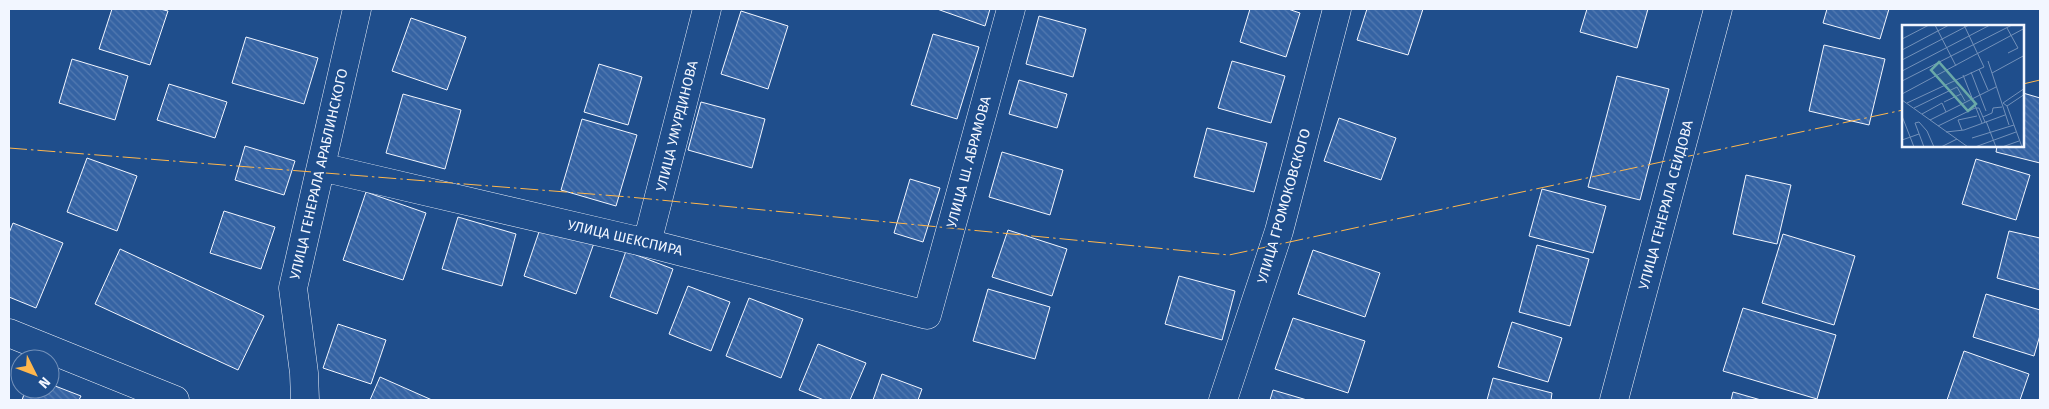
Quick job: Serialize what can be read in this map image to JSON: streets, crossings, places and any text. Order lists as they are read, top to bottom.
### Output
{
  "streets": {
    "street": [
      "УЛИЦА УМУРДИНОВА",
      "УЛИЦА Ш. АБРАМОВА",
      "УЛИЦА ГЕНЕРАЛА АРАБЛИНСКОГО",
      "УЛИЦА ГЕНЕРАЛА СЕИДОВА",
      "УЛИЦА ГРОМОКОВСКОГО",
      "УЛИЦА ШЕКСПИРА"
    ]
  },
  "crossings": [
    ["УЛИЦА УМУРДИНОВА", "УЛИЦА ШЕКСПИРА"],
    ["УЛИЦА Ш. АБРАМОВА", "УЛИЦА ШЕКСПИРА"],
    ["УЛИЦА ГЕНЕРАЛА АРАБЛИНСКОГО", "УЛИЦА ШЕКСПИРА"]
  ],
  "north": "bottom right"
}
